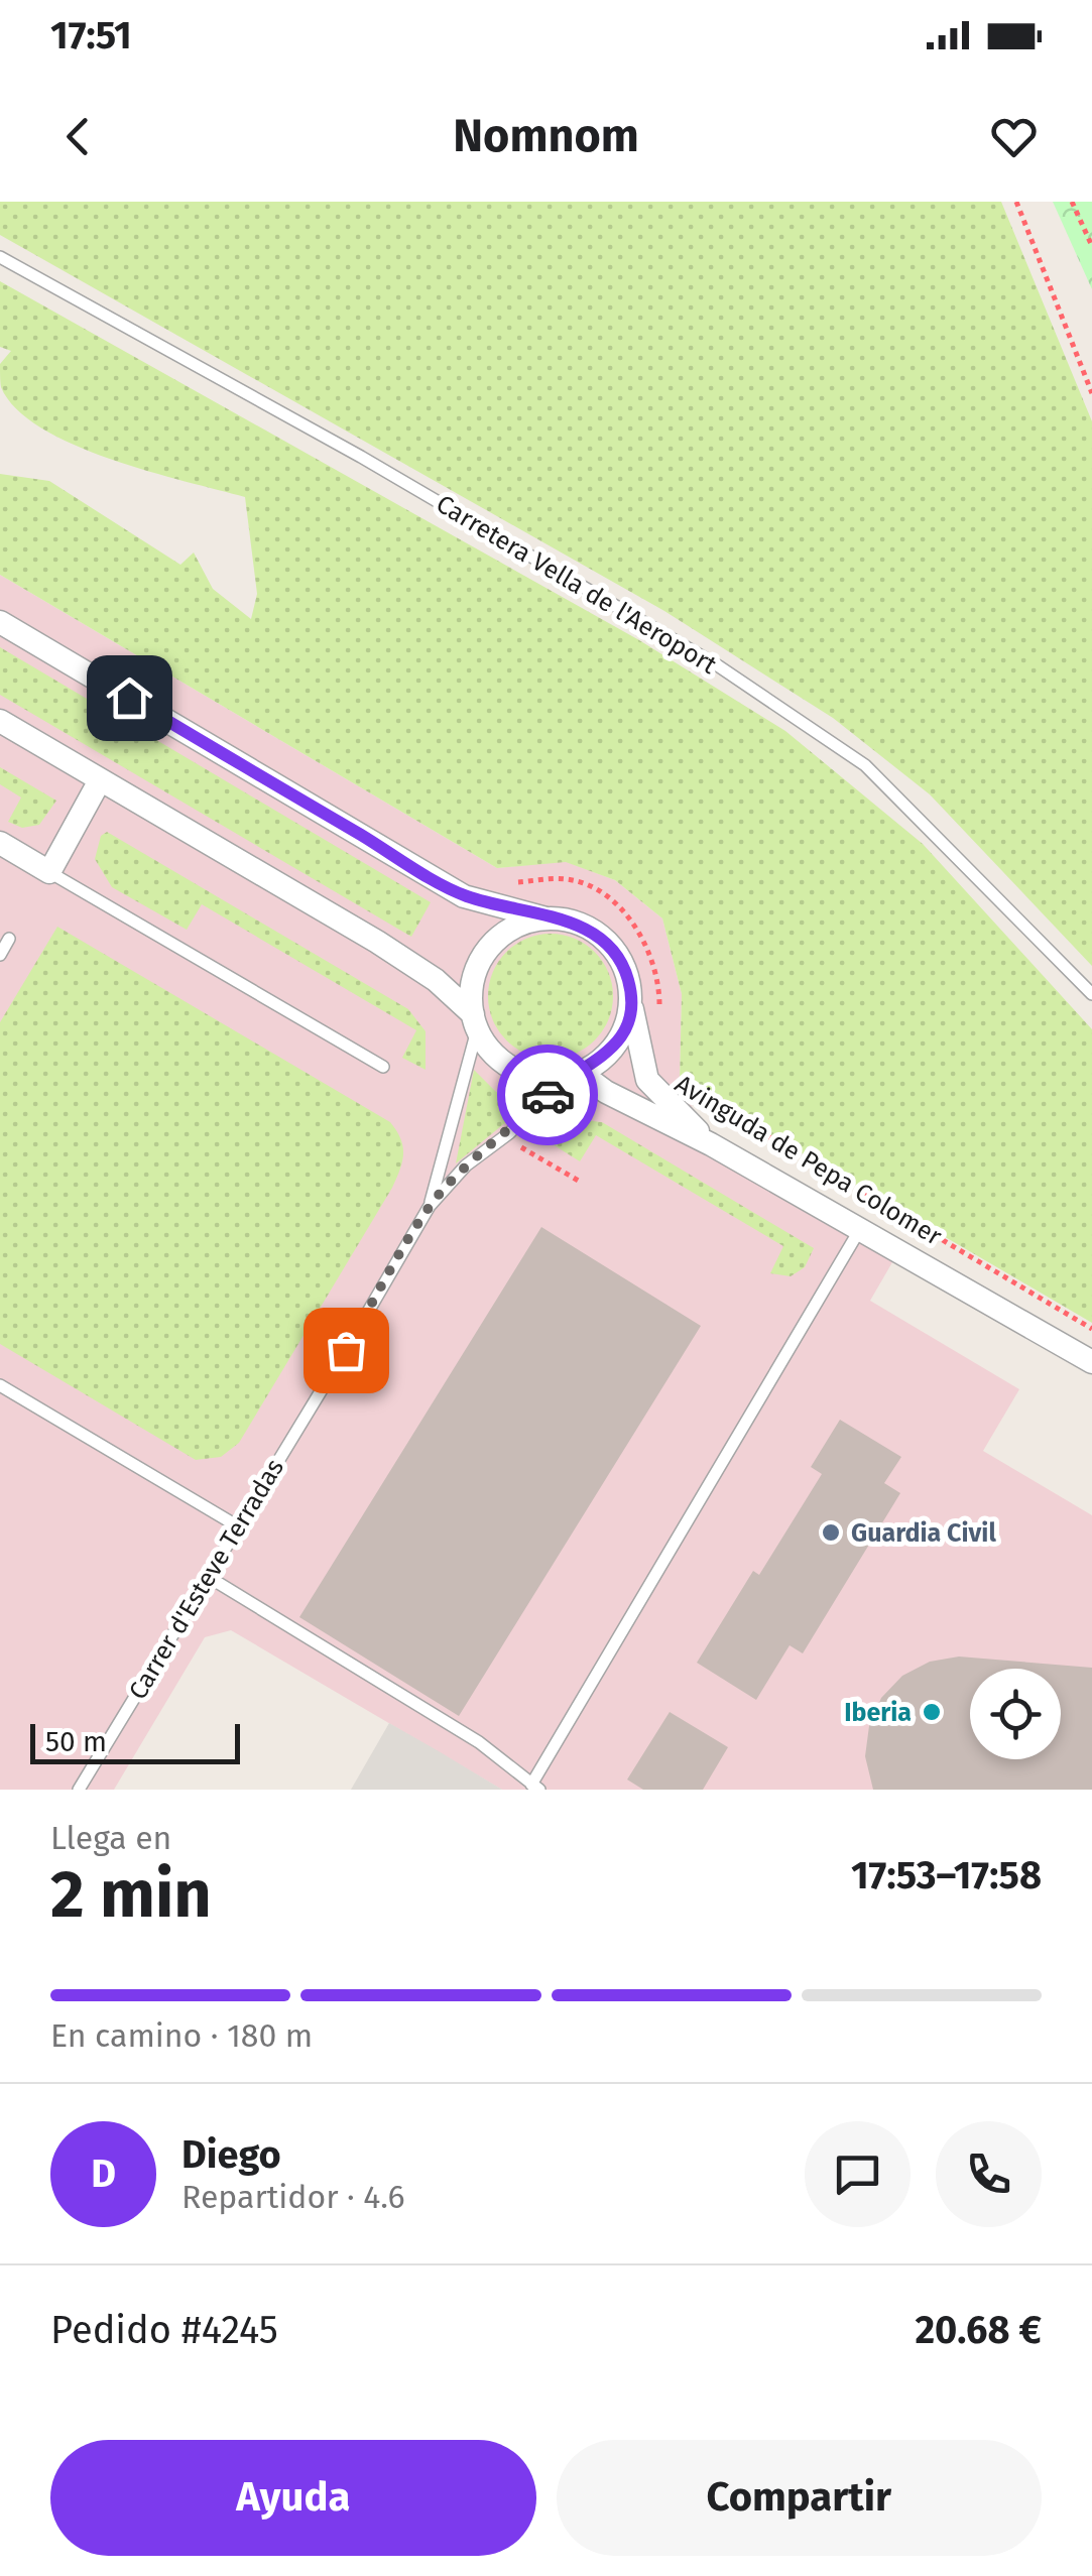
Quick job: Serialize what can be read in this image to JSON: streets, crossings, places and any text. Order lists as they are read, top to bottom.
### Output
{
  "streets": {
    "street": ["Avinguda de Pepa Colomer"],
    "lane": ["Carretera Vella de l'Aeroport", "Carrer d'Esteve Terradas"]
  },
  "places": ["Guardia Civil", "Iberia"],
  "scale_bar": "50 m",
  "page": {
    "status": "17:51",
    "header": "Nomnom",
    "scale": "50 m",
    "heading": ["2 min", "Llega en", "17:53–17:58"],
    "panel": [
      "Diego",
      "Repartidor · 4.6",
      "Pedido #4245",
      "20.68 €"
    ],
    "bar": "En camino · 180 m",
    "round": "D",
    "buttons": ["Ayuda", "Compartir"]
  }
}
